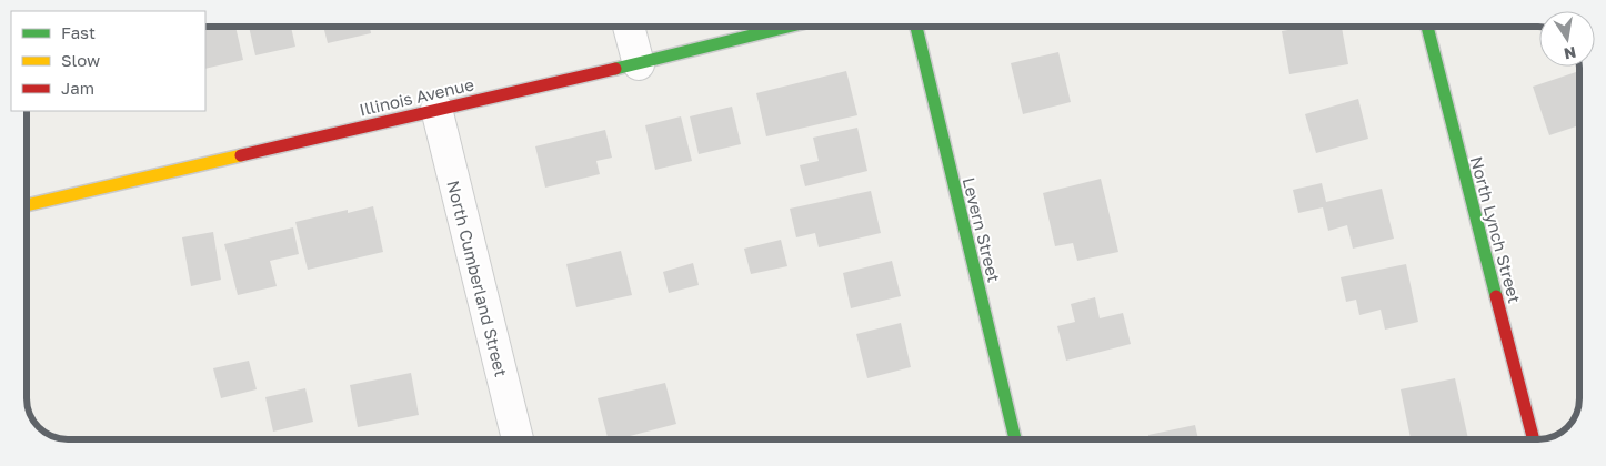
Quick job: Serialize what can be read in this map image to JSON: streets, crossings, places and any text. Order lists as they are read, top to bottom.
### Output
{
  "streets": {
    "street": [
      "Illinois Avenue",
      "Levern Street",
      "North Lynch Street",
      "North Cumberland Street"
    ]
  },
  "crossings": [
    ["Illinois Avenue", "North Cumberland Street"]
  ],
  "legend": ["Fast", "Slow", "Jam"],
  "north": "bottom"
}
